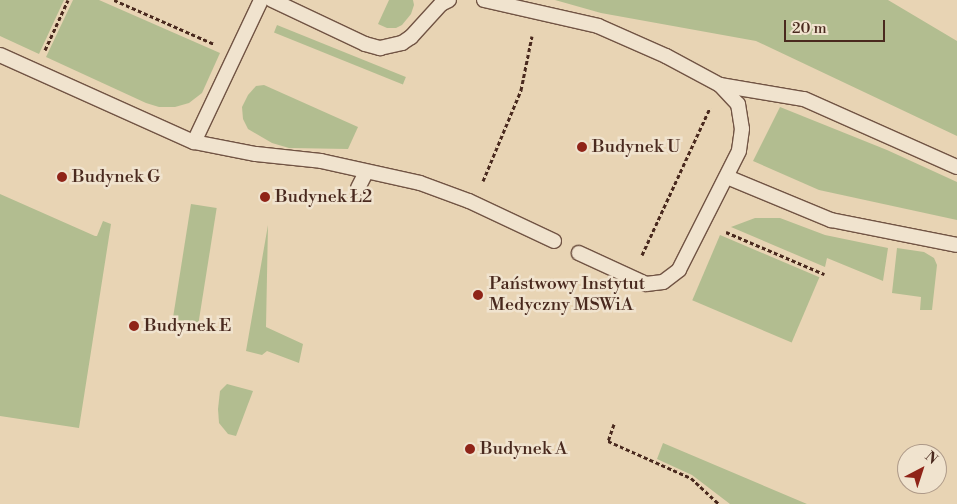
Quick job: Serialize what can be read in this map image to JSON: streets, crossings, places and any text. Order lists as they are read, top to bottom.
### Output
{
  "places": [
    "Budynek U",
    "Budynek G",
    "Budynek Ł2",
    "Państwowy Instytut Medyczny MSWiA",
    "Budynek E",
    "Budynek A"
  ],
  "scale_bar": "20 m",
  "north": "top right"
}
